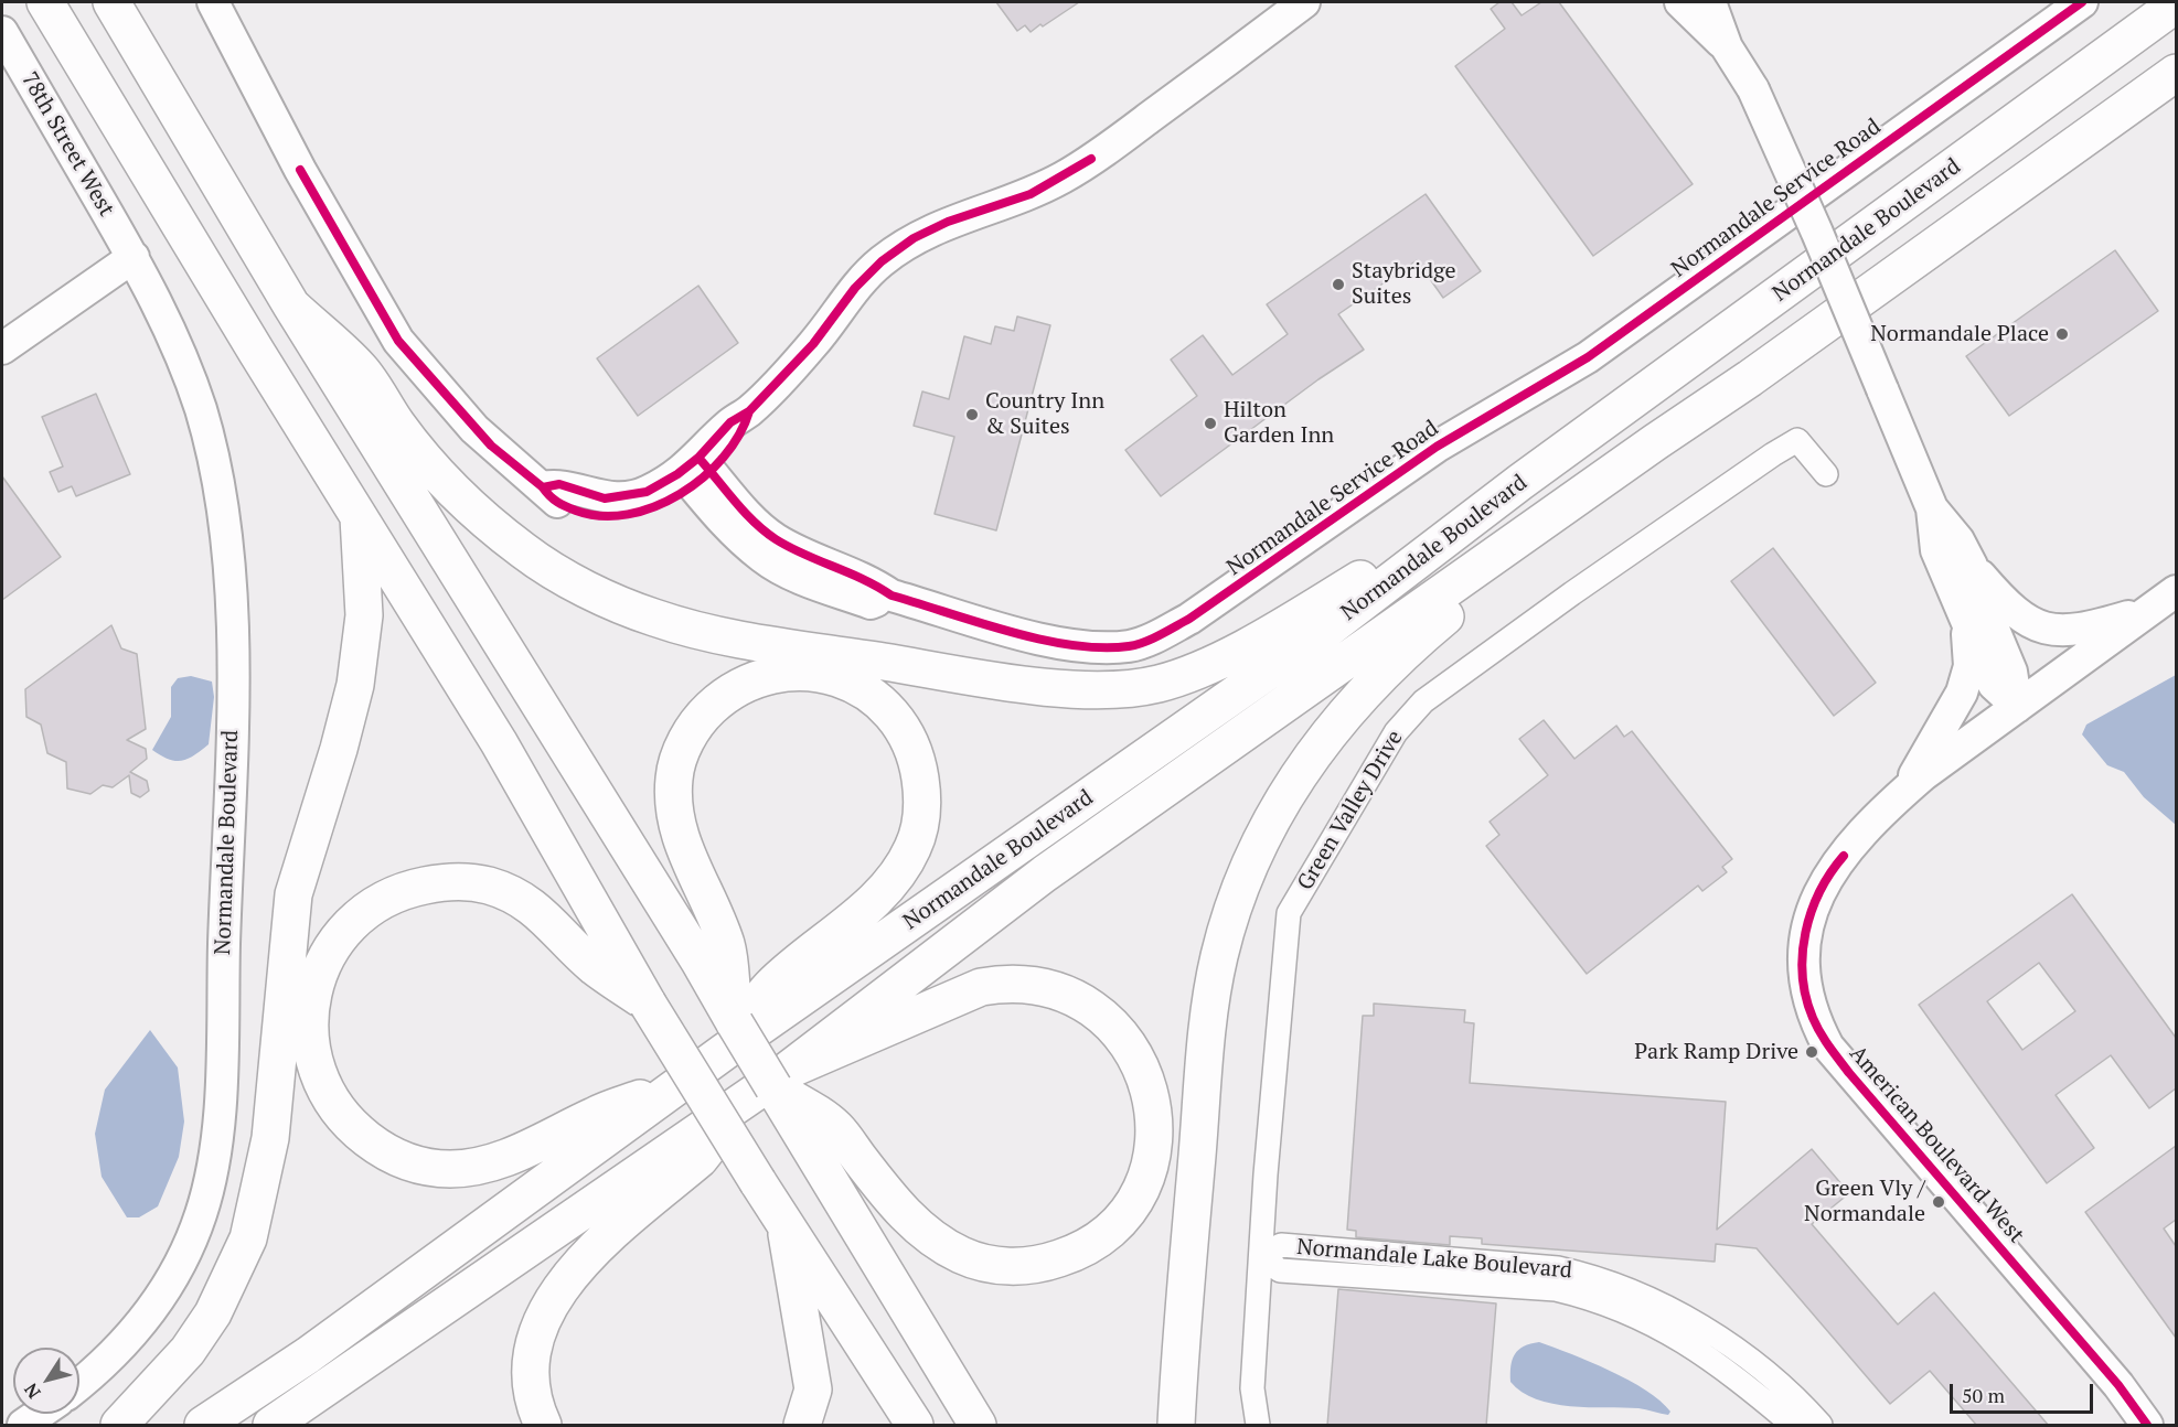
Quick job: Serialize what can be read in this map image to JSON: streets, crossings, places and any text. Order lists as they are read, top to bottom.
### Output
{
  "streets": {
    "highway": ["Normandale Boulevard"],
    "street": [
      "78th Street West",
      "Normandale Service Road",
      "Green Valley Drive",
      "American Boulevard West",
      "Normandale Lake Boulevard"
    ]
  },
  "crossings": [
    ["78th Street West", "Normandale Boulevard"],
    ["Green Valley Drive", "Normandale Lake Boulevard"]
  ],
  "places": [
    "Staybridge Suites",
    "Normandale Place",
    "Country Inn & Suites",
    "Hilton Garden Inn",
    "Park Ramp Drive",
    "Green Vly / Normandale"
  ],
  "scale_bar": "50 m",
  "north": "bottom left"
}
